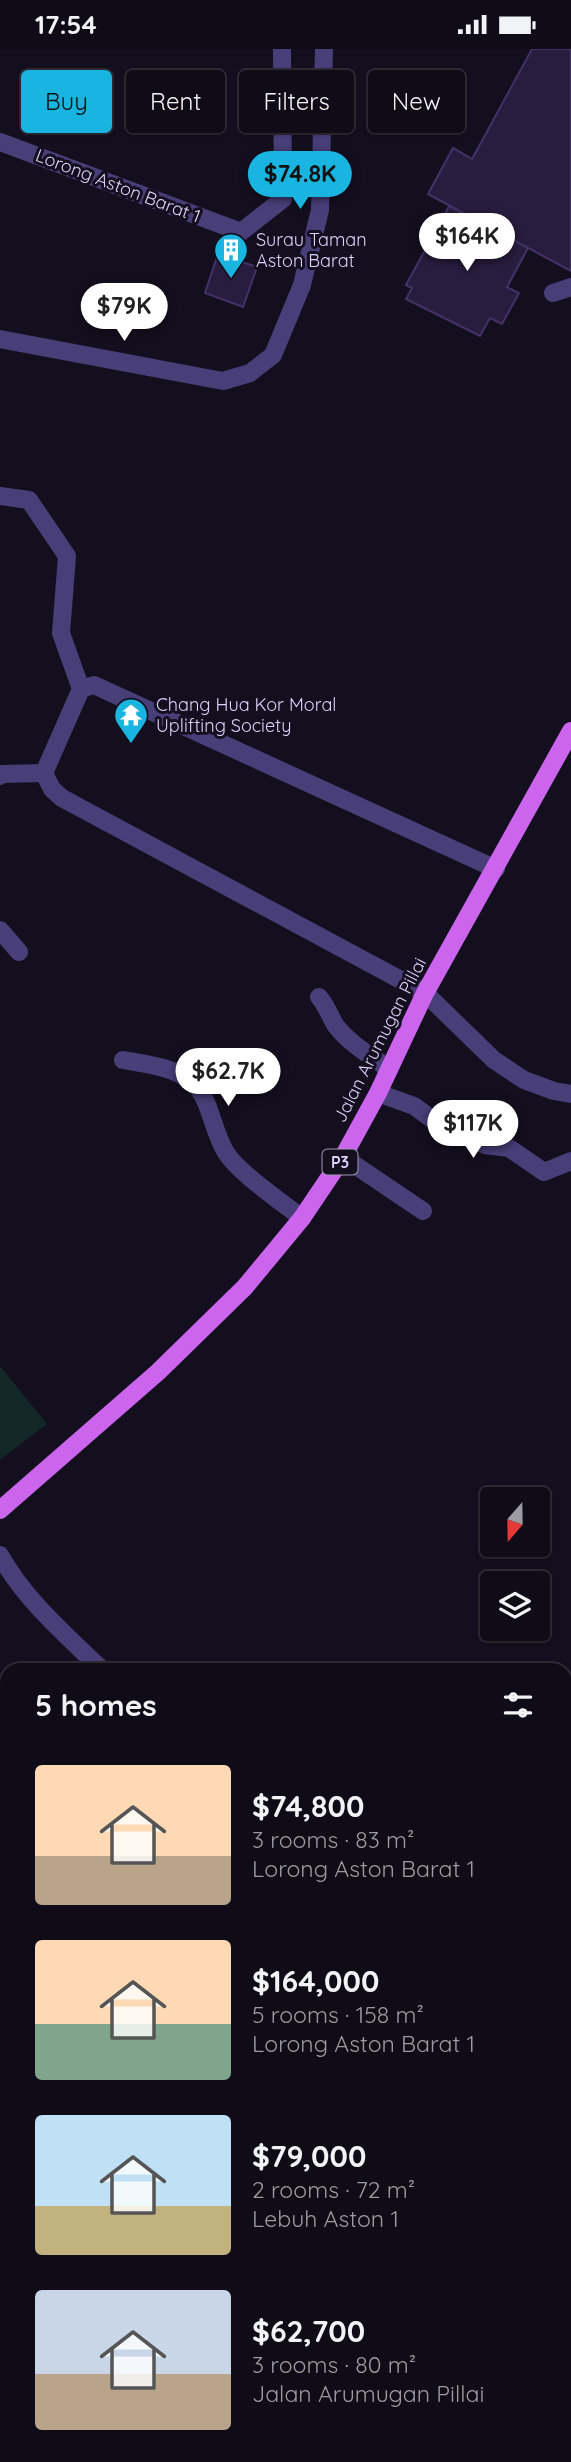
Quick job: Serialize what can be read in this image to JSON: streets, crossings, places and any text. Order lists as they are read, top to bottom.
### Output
{
  "streets": {
    "main road": ["Jalan Arumugan Pillai", "P3"],
    "street": ["Lorong Aston Barat 1"]
  },
  "places": {
    "building": ["Surau Taman Aston Barat"],
    "temple": ["Chang Hua Kor Moral Uplifting Society"]
  },
  "north": "bottom",
  "page": {
    "status": "17:54",
    "chip": [
      "Buy",
      "Rent",
      "Filters",
      "New"
    ],
    "price": [
      "$74.8K",
      "$164K",
      "$79K",
      "$62.7K",
      "$117K"
    ],
    "heading": "5 homes",
    "list": [
      {
        "name": "$74,800",
        "note": "3 rooms · 83 m² · Lorong Aston Barat 1"
      },
      {
        "name": "$164,000",
        "note": "5 rooms · 158 m² · Lorong Aston Barat 1"
      },
      {
        "name": "$79,000",
        "note": "2 rooms · 72 m² · Lebuh Aston 1"
      },
      {
        "name": "$62,700",
        "note": "3 rooms · 80 m² · Jalan Arumugan Pillai"
      }
    ]
  }
}
